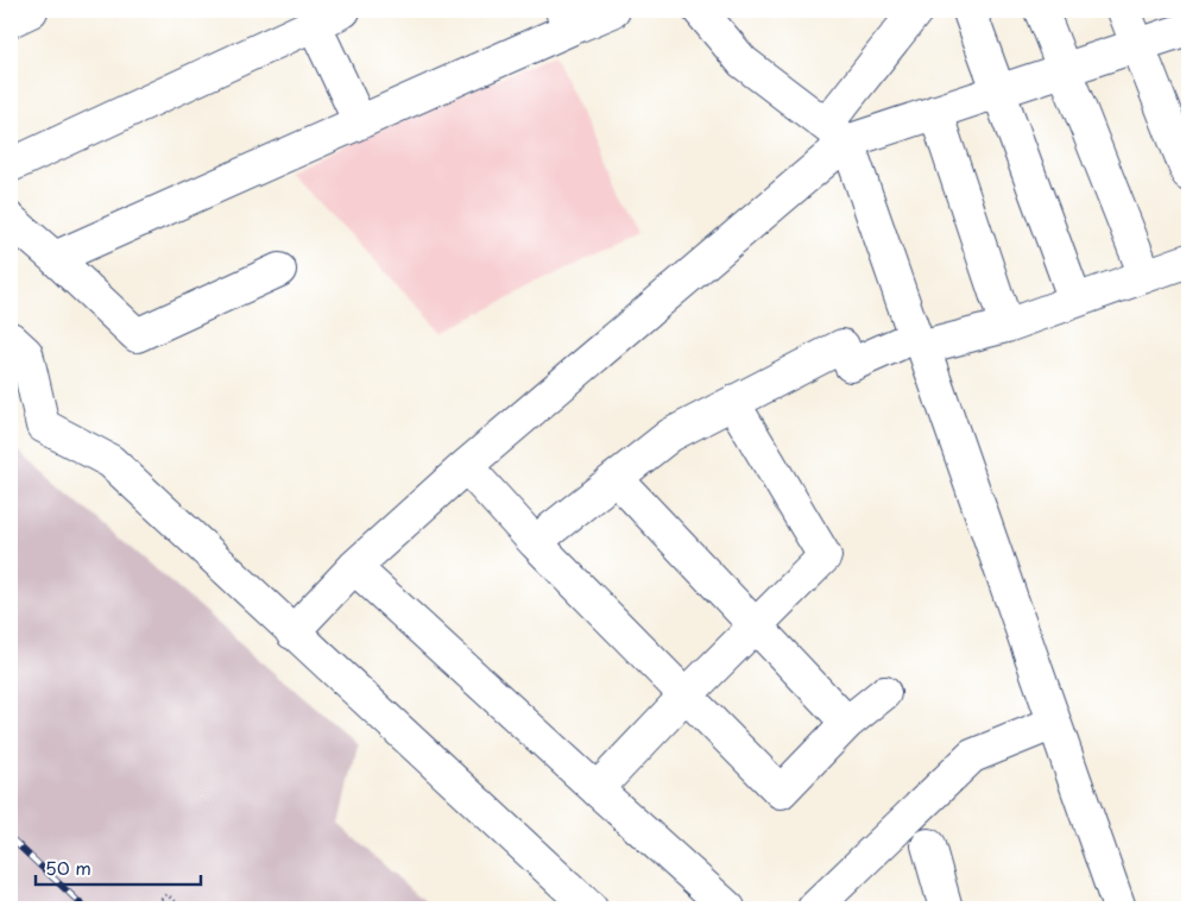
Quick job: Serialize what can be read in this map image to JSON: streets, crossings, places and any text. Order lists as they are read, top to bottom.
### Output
{
  "scale_bar": "50 m"
}
